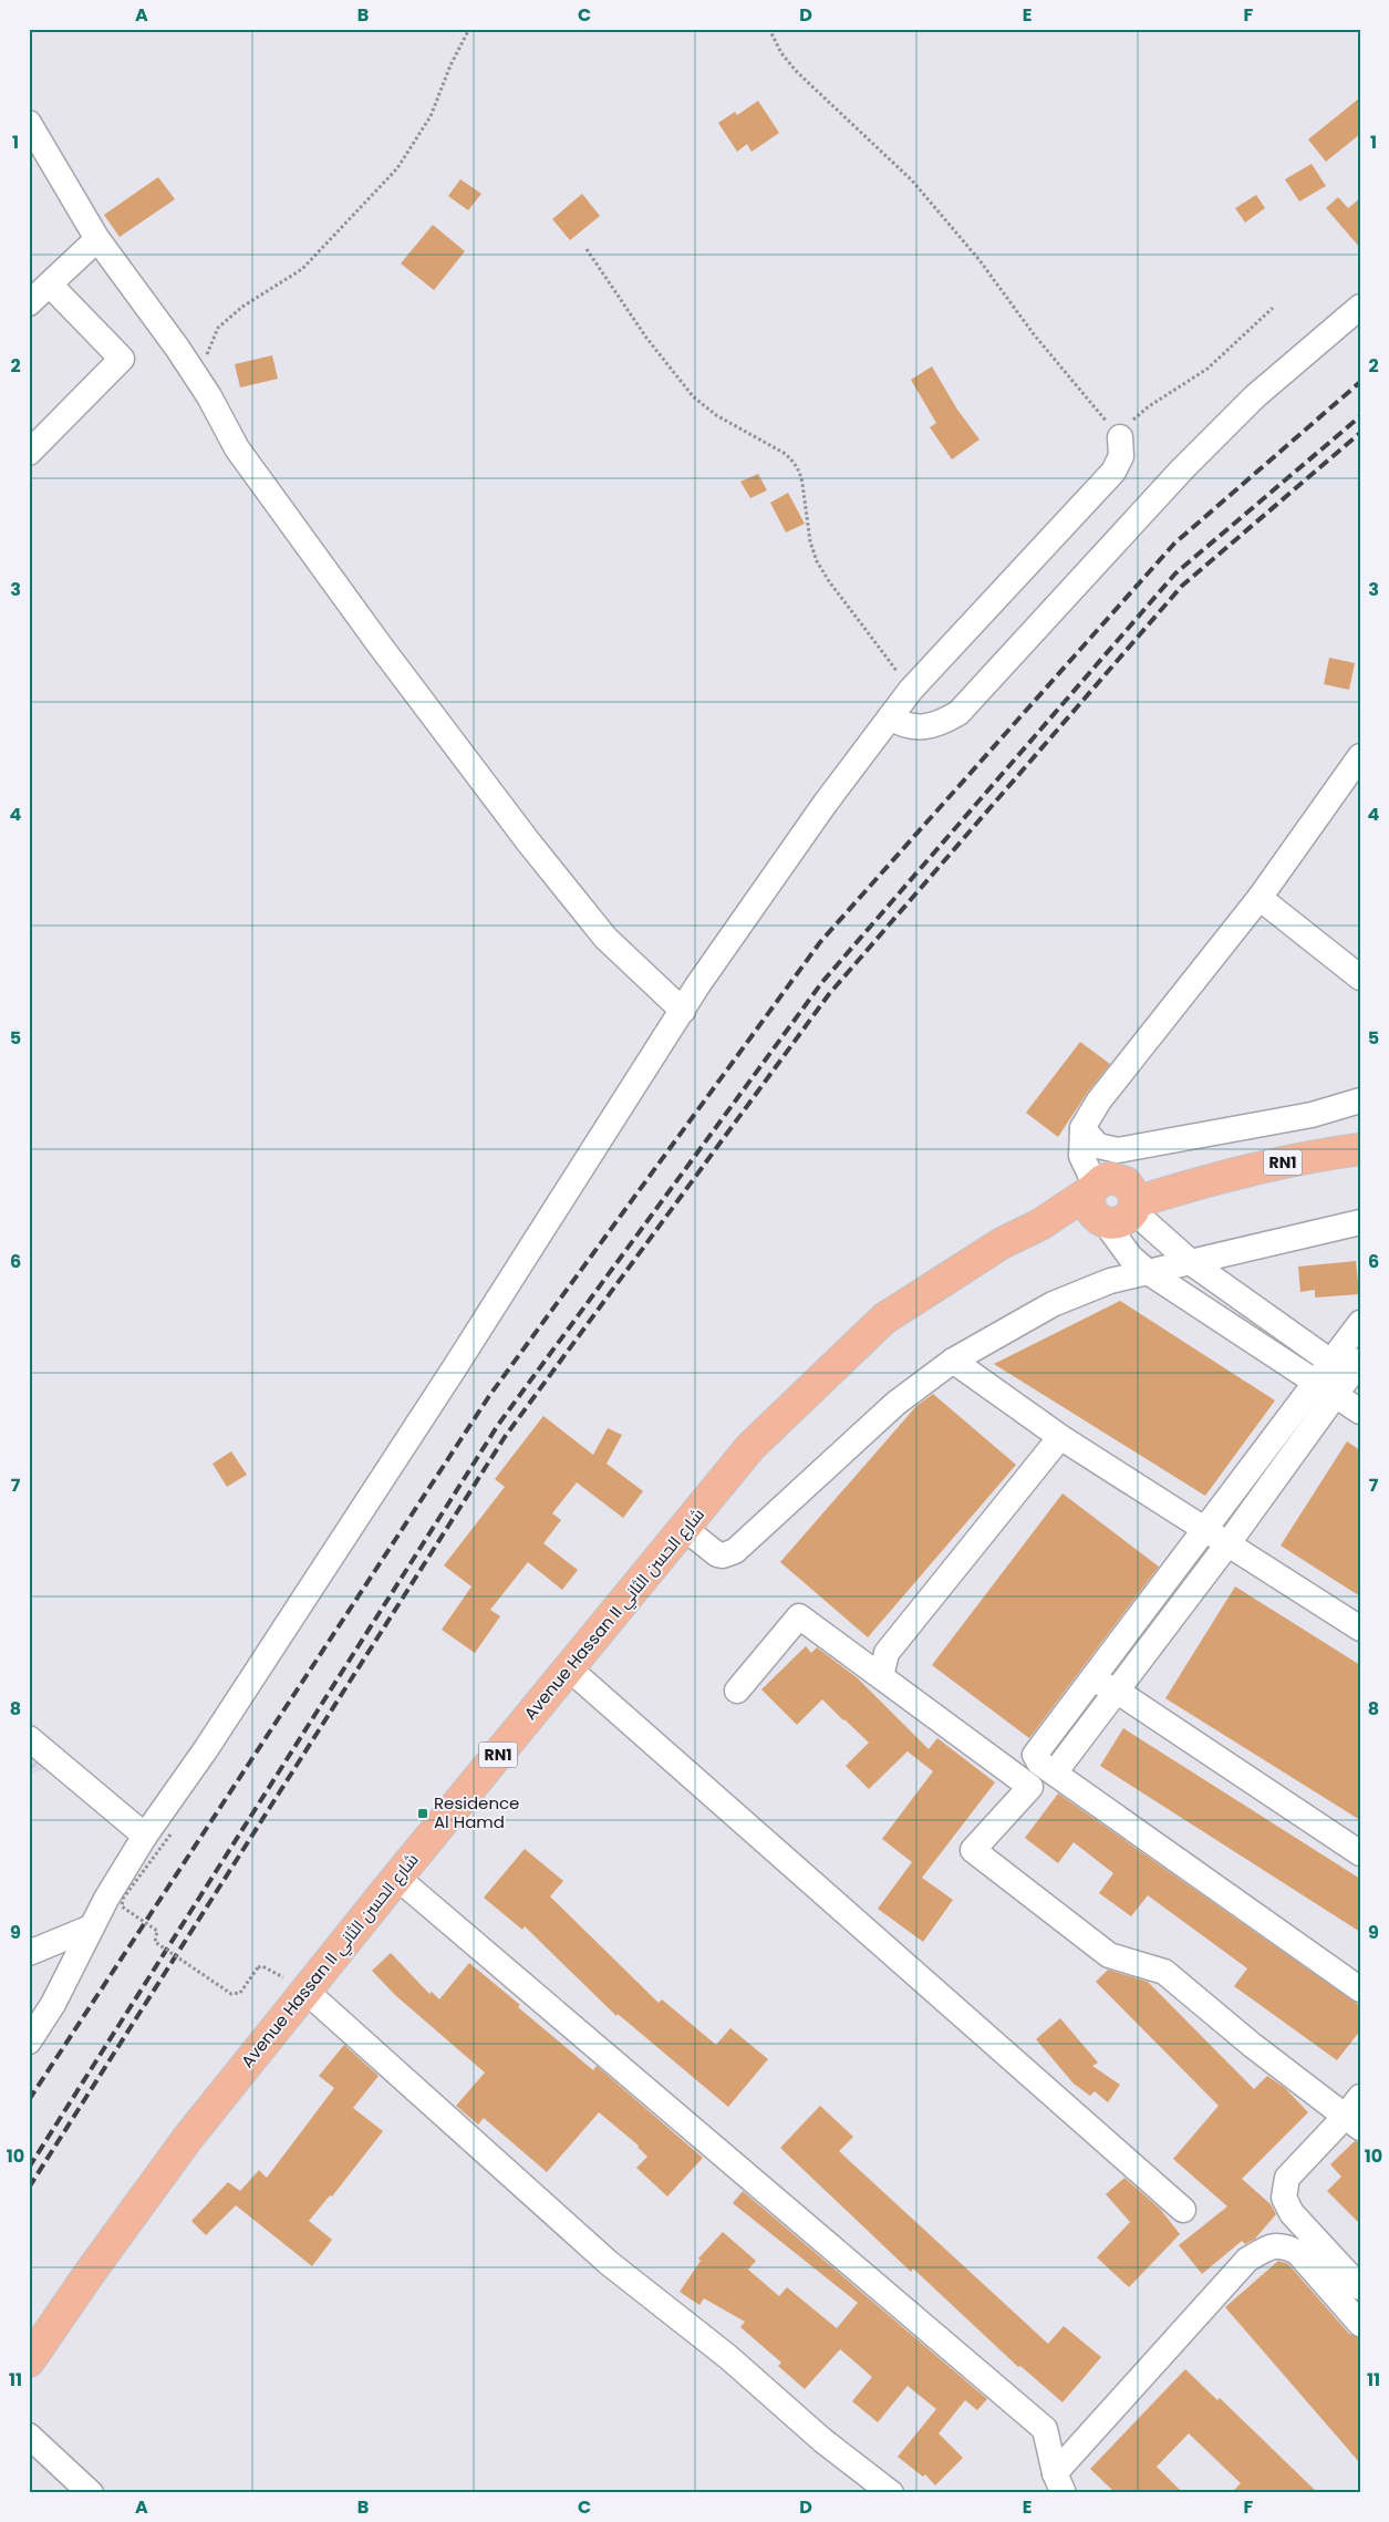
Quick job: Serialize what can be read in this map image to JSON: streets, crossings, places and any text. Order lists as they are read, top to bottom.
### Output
{
  "streets": {
    "main road": ["RN1", "Avenue Hassan II شارع الحسن الثاني"]
  },
  "places": {
    "transit": ["Residence Al Hamd"]
  },
  "grid": {
    "columns": [
      "A",
      "B",
      "C",
      "D",
      "E",
      "F"
    ],
    "rows": [
      "1",
      "2",
      "3",
      "4",
      "5",
      "6",
      "7",
      "8",
      "9",
      "10",
      "11"
    ]
  }
}
